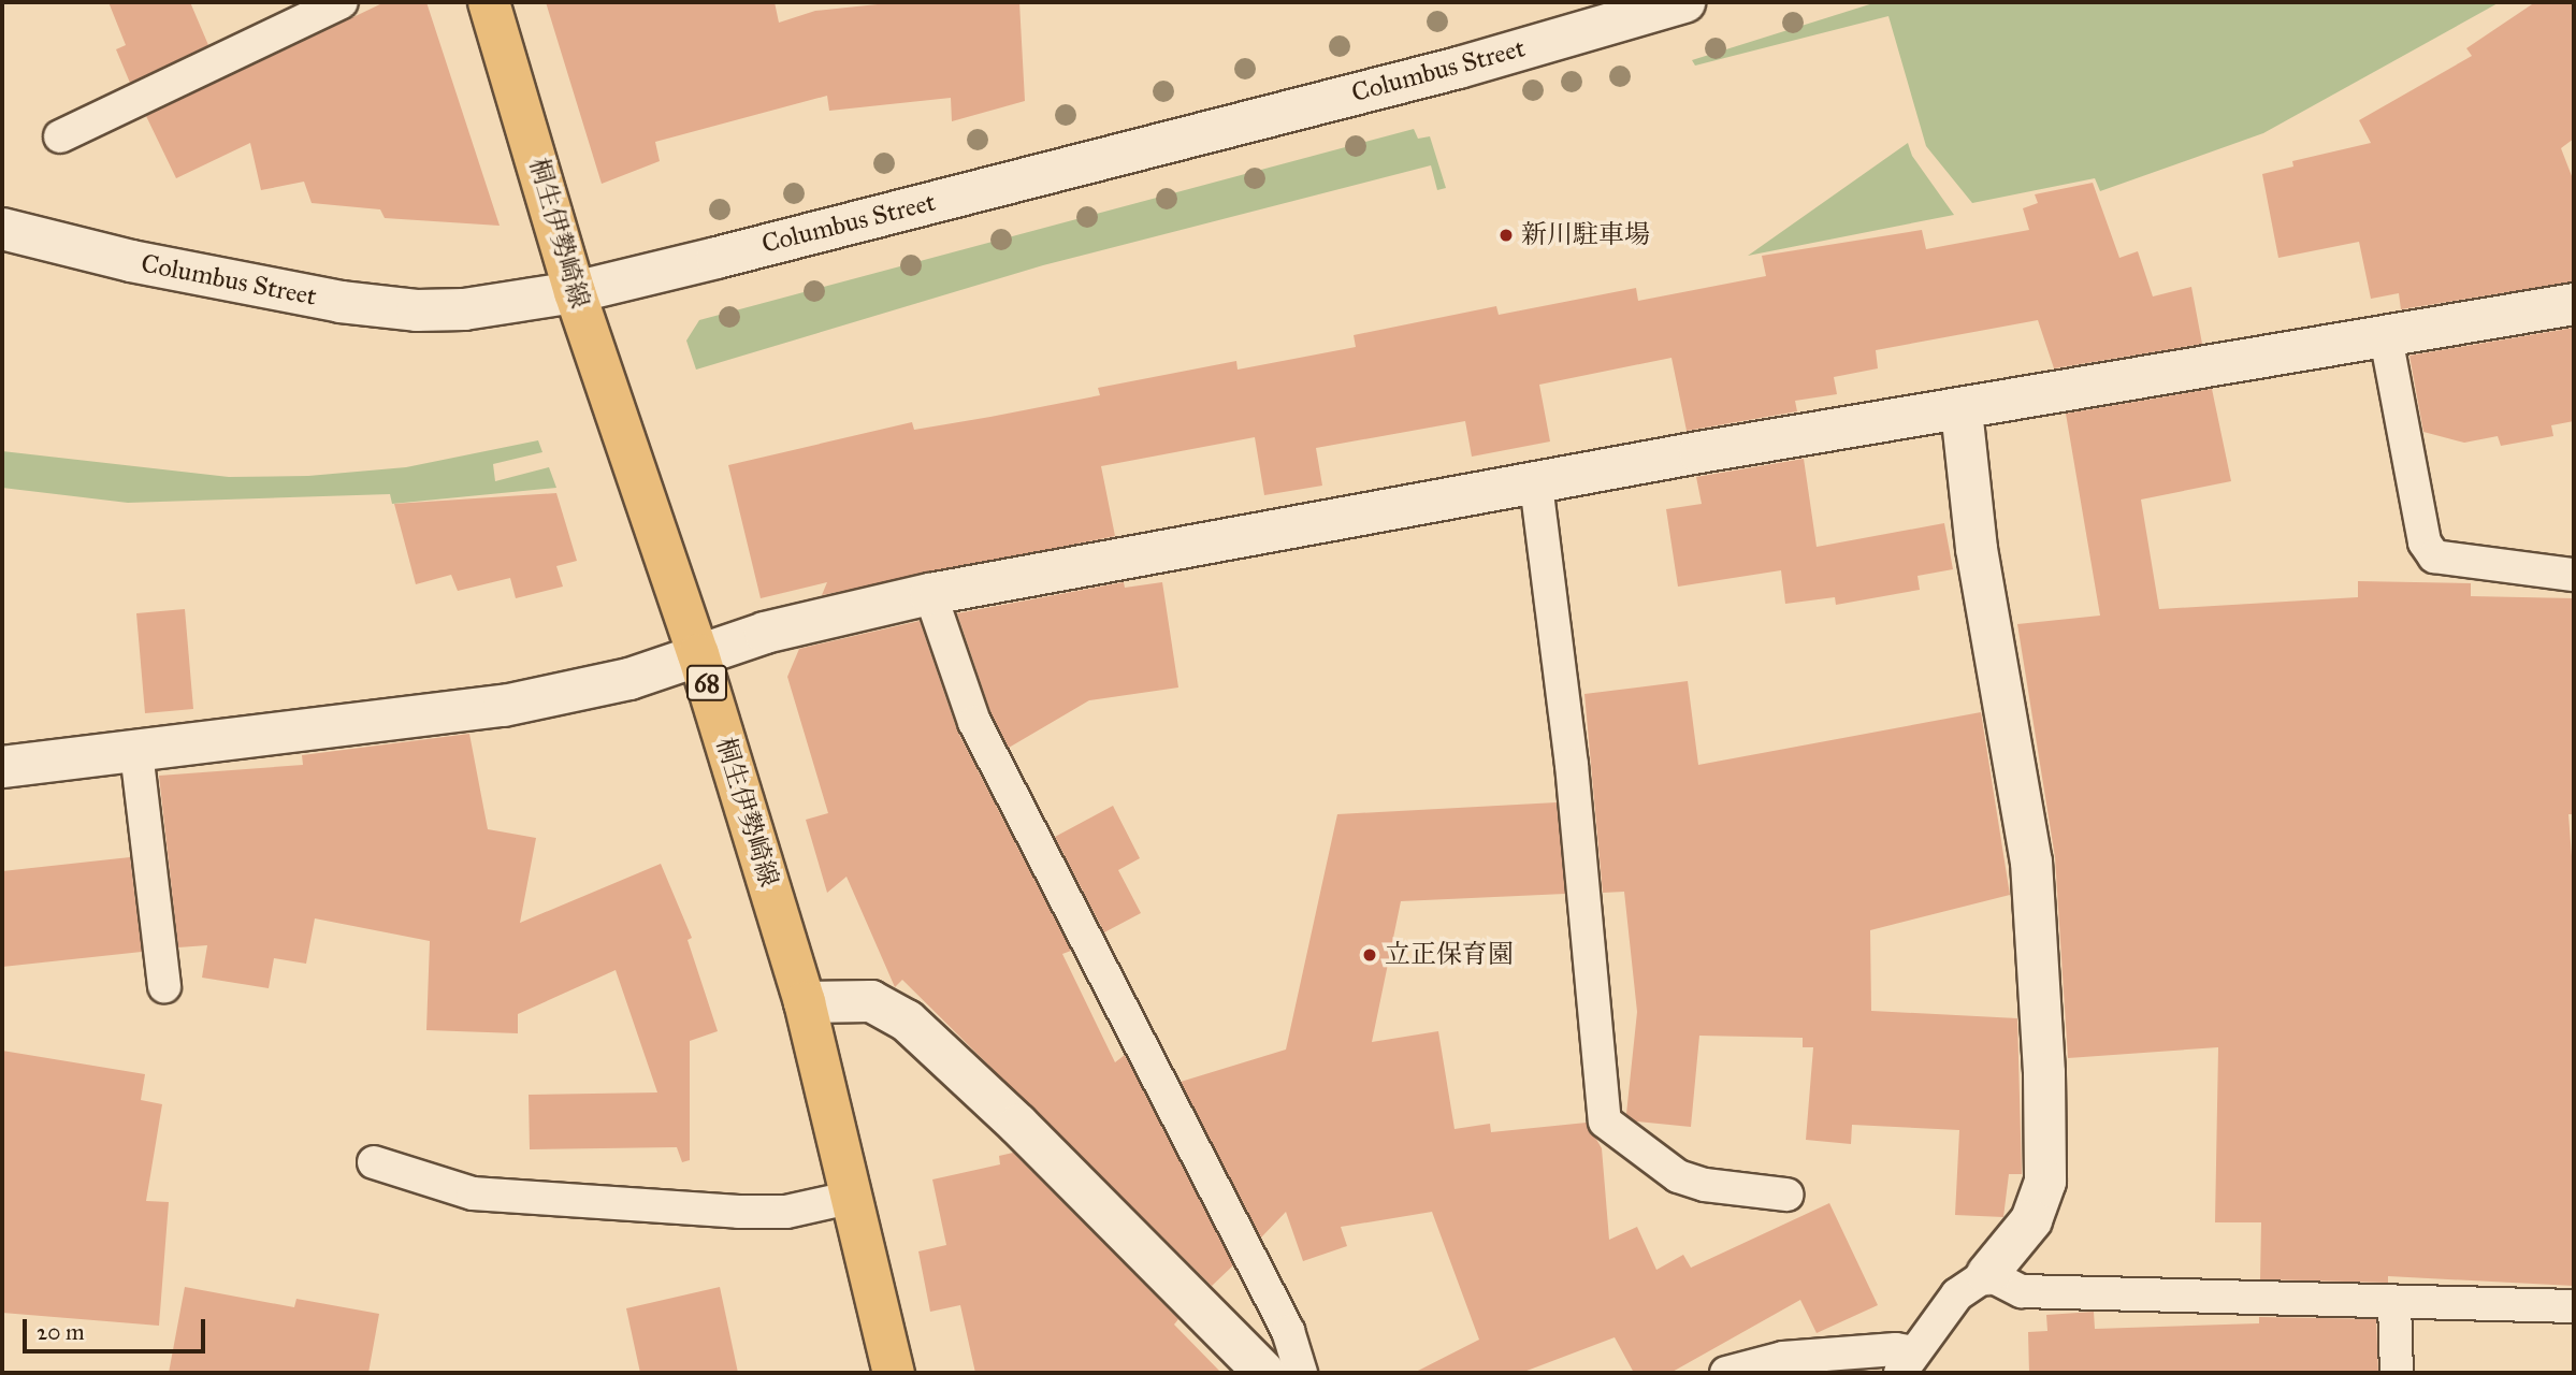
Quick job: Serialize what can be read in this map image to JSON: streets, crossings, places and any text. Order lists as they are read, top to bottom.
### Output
{
  "streets": {
    "main road": ["桐生伊勢崎線", "68"],
    "street": ["Columbus Street"]
  },
  "crossings": [
    ["Columbus Street", "桐生伊勢崎線"]
  ],
  "places": ["新川駐車場", "立正保育園"],
  "scale_bar": "20 m"
}
